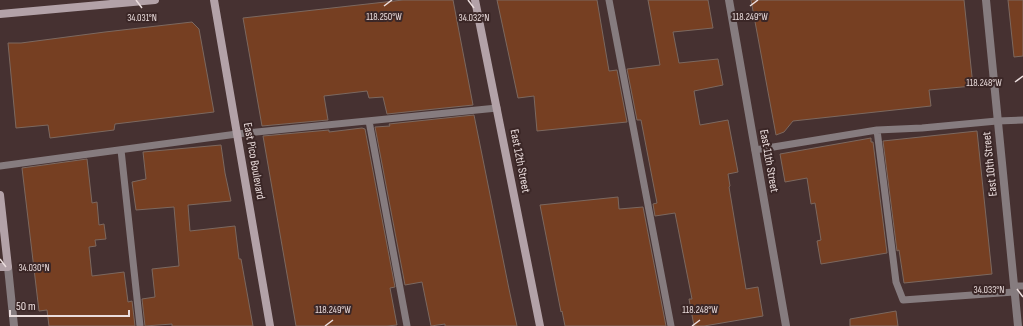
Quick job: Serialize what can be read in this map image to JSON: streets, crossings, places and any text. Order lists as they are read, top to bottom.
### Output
{
  "streets": {
    "street": [
      "East Pico Boulevard",
      "East 12th Street",
      "East 11th Street",
      "East 10th Street"
    ]
  },
  "scale_bar": "50 m",
  "coordinates": [
    "118.250°W",
    "118.249°W",
    "34.031°N",
    "34.032°N",
    "118.248°W",
    "34.030°N",
    "34.033°N"
  ]
}
